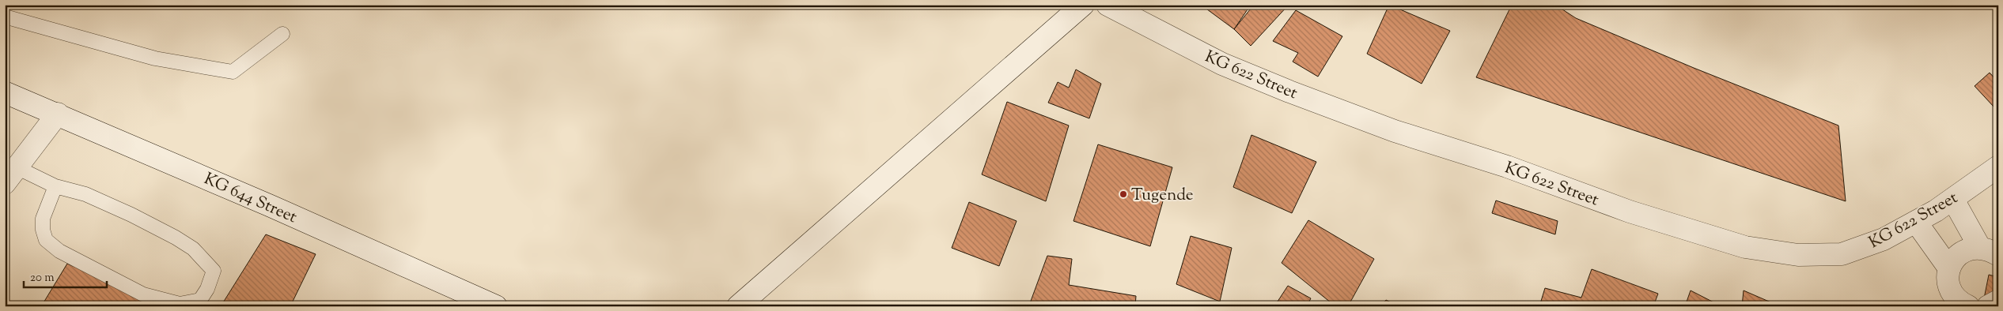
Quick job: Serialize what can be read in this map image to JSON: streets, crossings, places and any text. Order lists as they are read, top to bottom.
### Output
{
  "streets": {
    "street": ["KG 622 Street", "KG 644 Street"]
  },
  "places": ["Tugende"],
  "scale_bar": "20 m"
}
